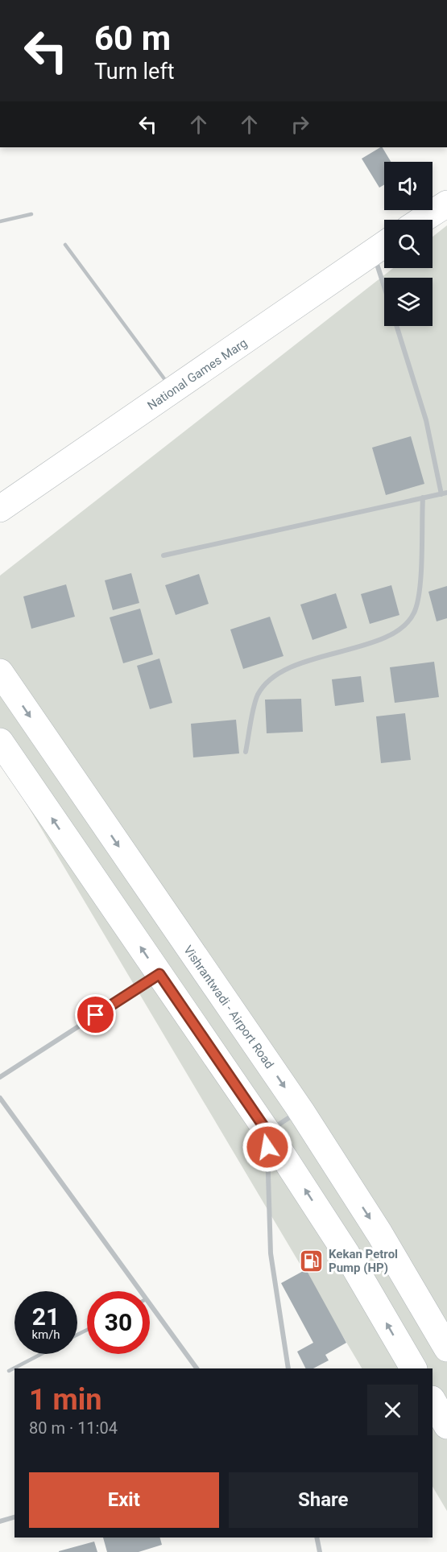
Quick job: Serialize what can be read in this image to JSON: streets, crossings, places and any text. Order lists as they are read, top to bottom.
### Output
{
  "streets": {
    "main road": ["National Games Marg", "Vishrantwadi - Airport Road"]
  },
  "places": {
    "fuel station": ["Kekan Petrol Pump (HP)"]
  },
  "page": {
    "turn": ["60 m", "Turn left"],
    "speed": "21 km/h",
    "limit": "30",
    "heading": ["1 min", "80 m · 11:04"],
    "buttons": ["Exit", "Share"]
  }
}
